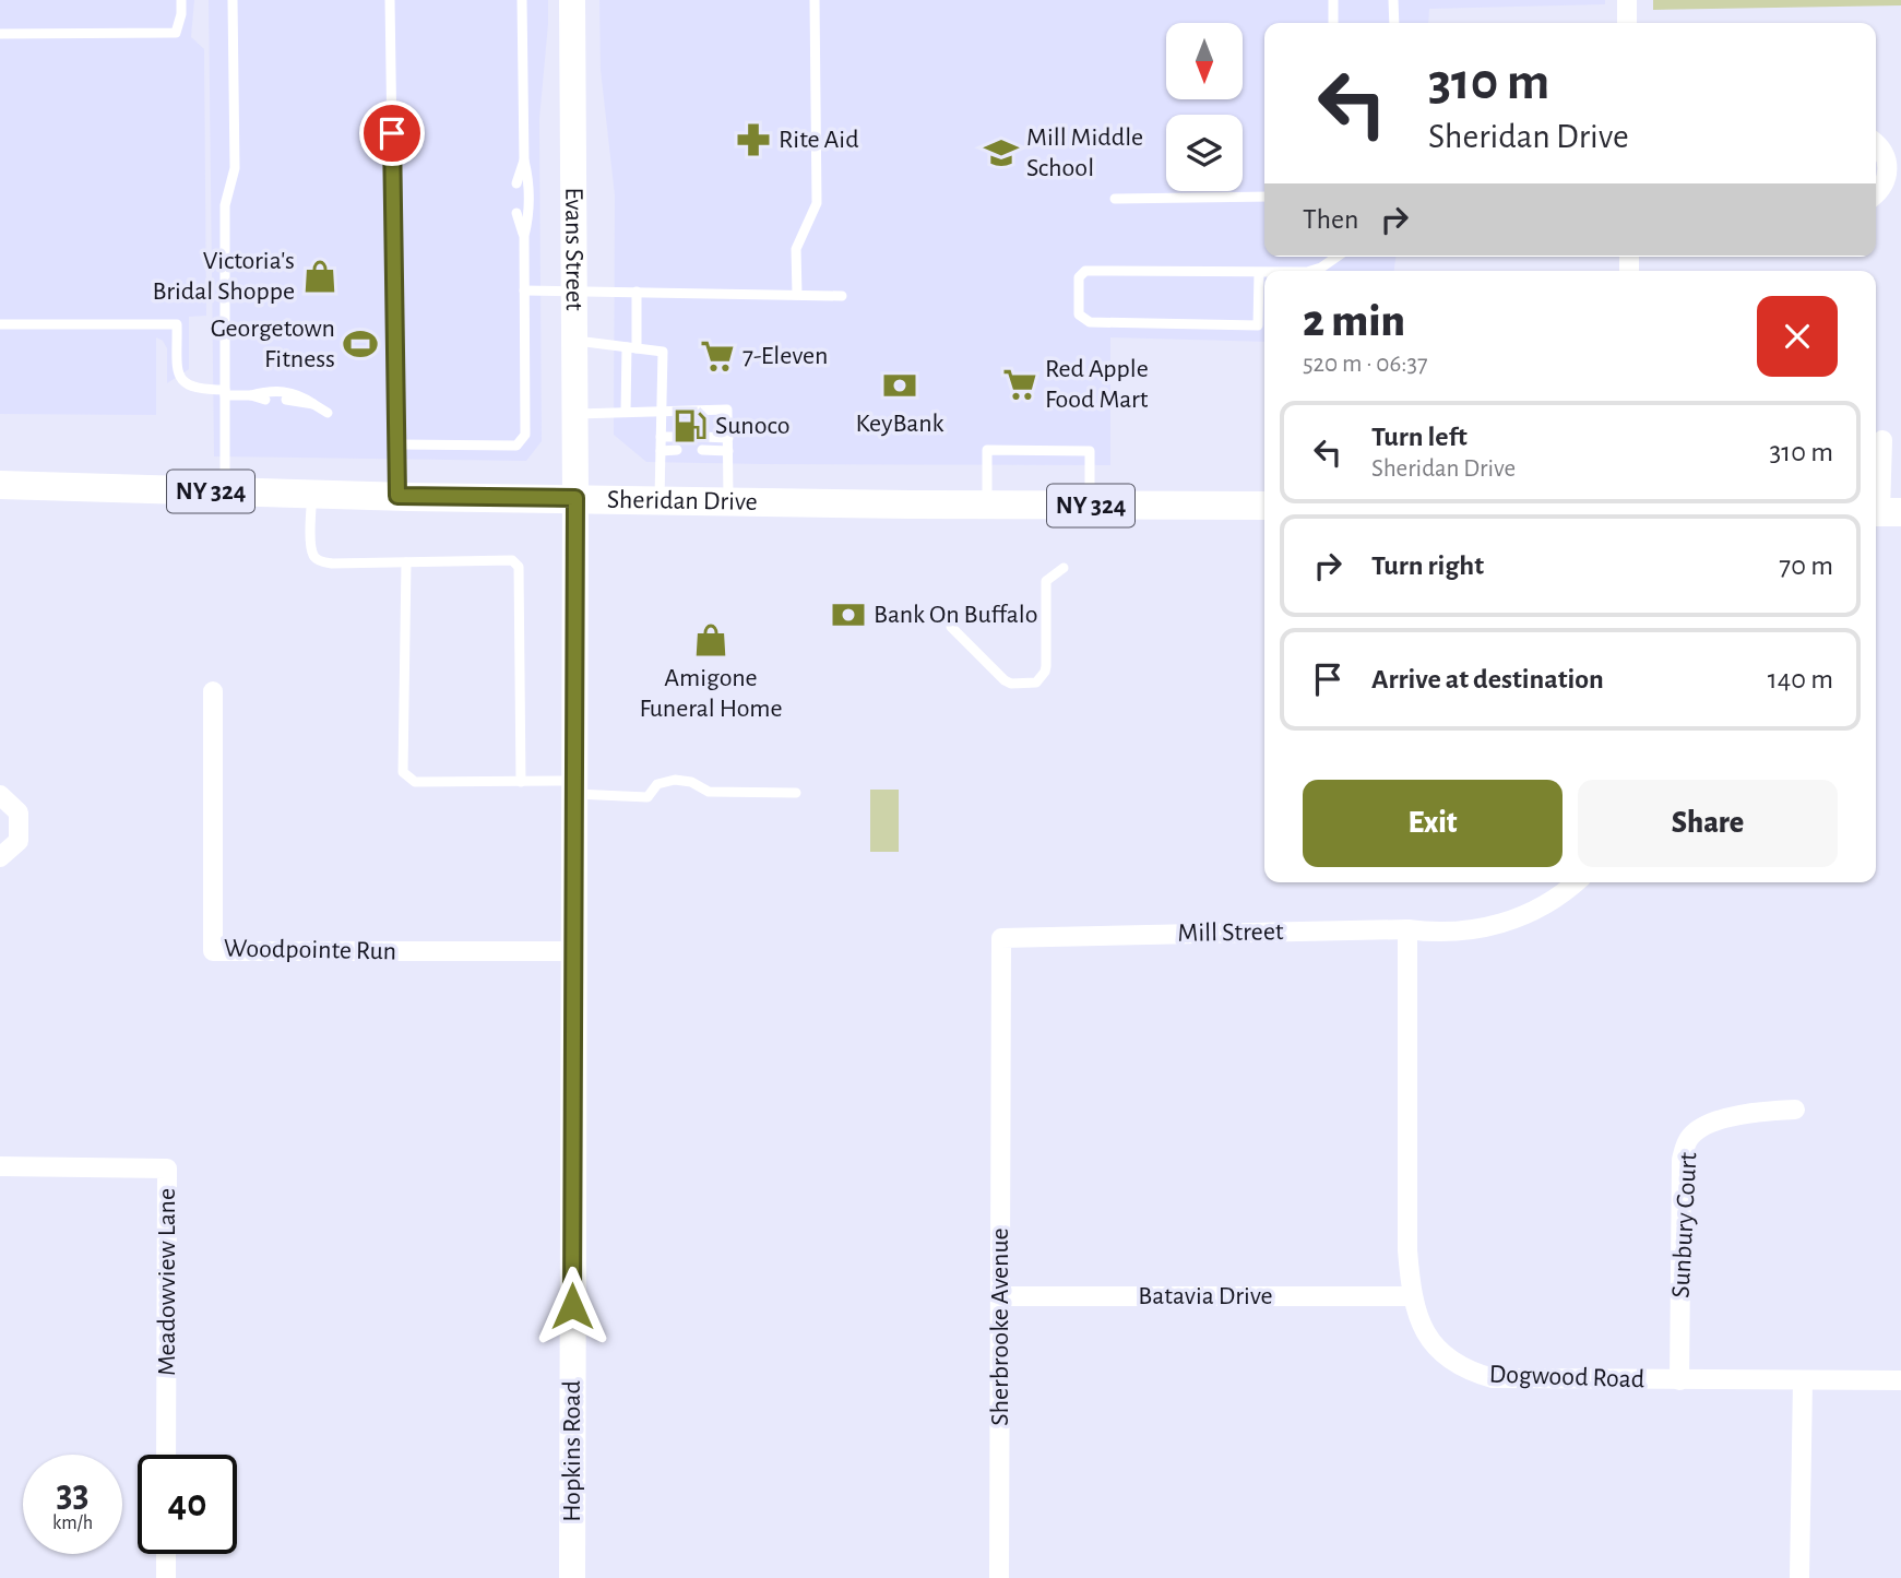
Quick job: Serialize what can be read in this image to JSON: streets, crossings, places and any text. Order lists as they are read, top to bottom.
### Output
{
  "streets": {
    "main road": ["NY 324", "Sheridan Drive"],
    "street": [
      "Evans Street",
      "Mill Street",
      "Woodpointe Run",
      "Sunbury Court",
      "Meadowview Lane",
      "Batavia Drive",
      "Sherbrooke Avenue",
      "Dogwood Road",
      "Hopkins Road"
    ]
  },
  "crossings": [
    ["Evans Street", "Sheridan Drive"],
    ["Evans Street", "Hopkins Road"],
    ["Sheridan Drive", "Hopkins Road"],
    ["Mill Street", "Sherbrooke Avenue"],
    ["Mill Street", "Dogwood Road"],
    ["Woodpointe Run", "Hopkins Road"],
    ["Sunbury Court", "Dogwood Road"],
    ["Batavia Drive", "Sherbrooke Avenue"],
    ["Batavia Drive", "Dogwood Road"]
  ],
  "places": {
    "pharmacy": ["Rite Aid"],
    "school or university": ["Mill Middle School"],
    "shop": ["Victoria's Bridal Shoppe", "Amigone Funeral Home"],
    "sports": ["Georgetown Fitness"],
    "supermarket": ["7-Eleven", "Red Apple Food Mart"],
    "bank": ["KeyBank", "Bank On Buffalo"],
    "fuel station": ["Sunoco"]
  },
  "north": "bottom",
  "page": {
    "turn": ["310 m", "Sheridan Drive"],
    "then": "Then",
    "heading": ["2 min", "520 m · 06:37"],
    "list": [
      {
        "name": "Turn left",
        "note": "Sheridan Drive",
        "value": "310 m"
      },
      {
        "name": "Turn right",
        "value": "70 m"
      },
      {
        "name": "Arrive at destination",
        "value": "140 m"
      }
    ],
    "buttons": ["Exit", "Share"],
    "speed": "33 km/h",
    "limit": "40"
  }
}
